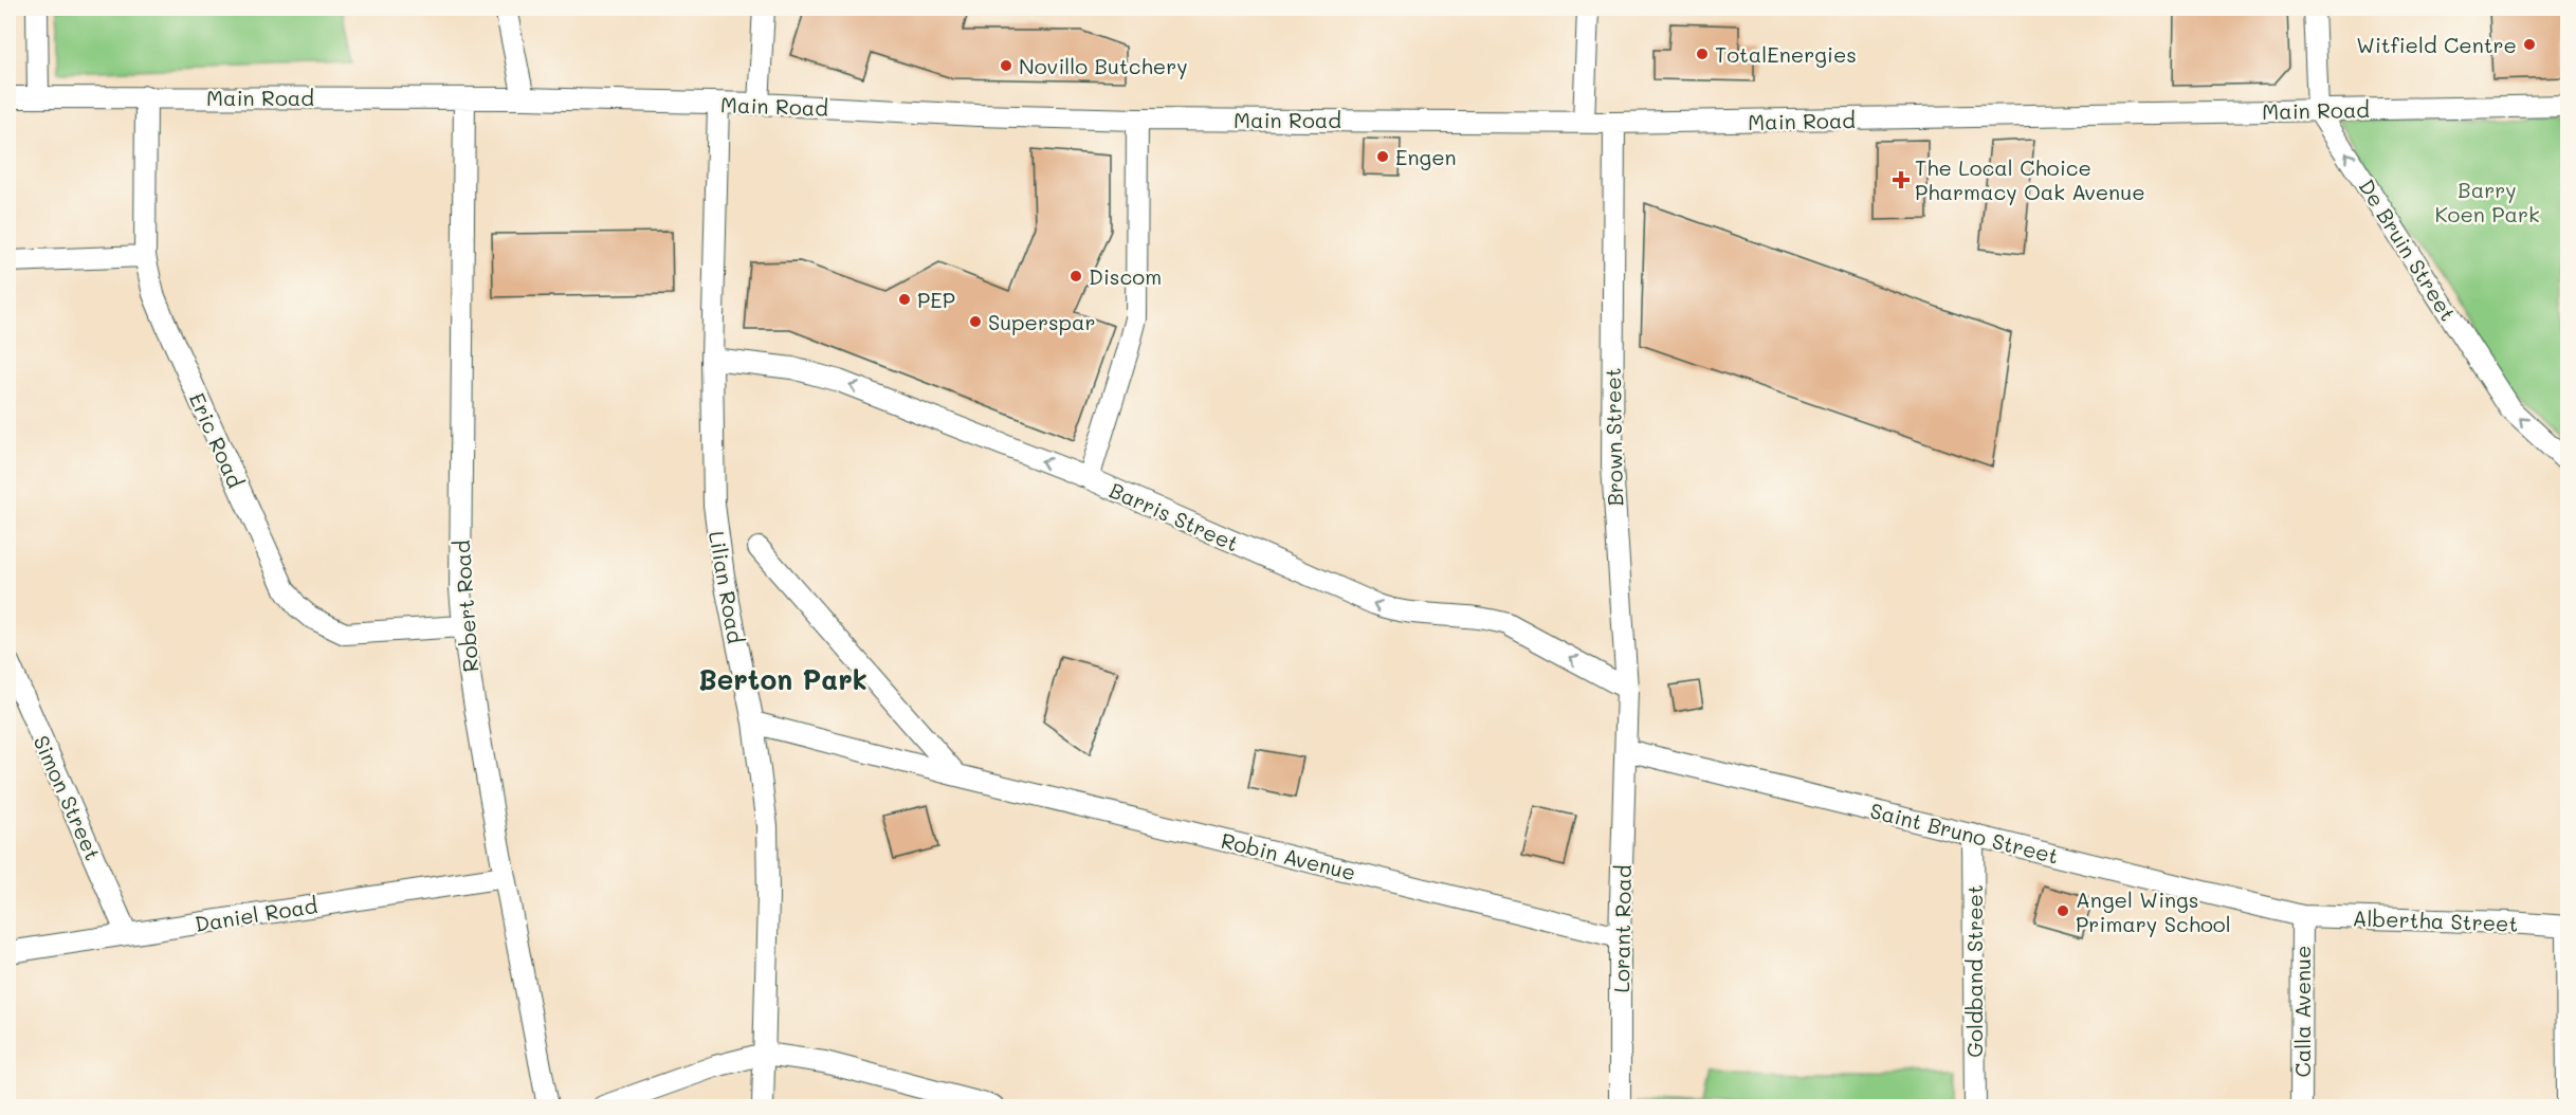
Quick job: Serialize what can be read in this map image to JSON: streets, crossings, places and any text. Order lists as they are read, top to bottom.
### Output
{
  "streets": {
    "street": [
      "Main Road",
      "De Bruin Street",
      "Brown Street",
      "Eric Road",
      "Barris Street",
      "Lilian Road",
      "Robert Road",
      "Simon Street",
      "Saint Bruno Street",
      "Robin Avenue",
      "Daniel Road",
      "Albertha Street",
      "Lorant Road",
      "Goldband Street",
      "Calla Avenue"
    ]
  },
  "crossings": [
    ["Main Road", "De Bruin Street"],
    ["Main Road", "Brown Street"],
    ["Main Road", "Eric Road"],
    ["Main Road", "Lilian Road"],
    ["Main Road", "Robert Road"],
    ["Brown Street", "Barris Street"],
    ["Brown Street", "Saint Bruno Street"],
    ["Brown Street", "Lorant Road"],
    ["Eric Road", "Robert Road"],
    ["Barris Street", "Lilian Road"],
    ["Lilian Road", "Robin Avenue"],
    ["Robert Road", "Daniel Road"],
    ["Simon Street", "Daniel Road"],
    ["Saint Bruno Street", "Albertha Street"],
    ["Saint Bruno Street", "Lorant Road"],
    ["Saint Bruno Street", "Goldband Street"],
    ["Saint Bruno Street", "Calla Avenue"],
    ["Robin Avenue", "Lorant Road"],
    ["Albertha Street", "Calla Avenue"]
  ],
  "one_way": ["De Bruin Street", "Barris Street"],
  "districts": ["Berton Park"],
  "parks": ["Barry Koen Park"],
  "places": {
    "other": [
      "Witfield Centre",
      "TotalEnergies",
      "Novillo Butchery",
      "Engen",
      "Discom",
      "PEP",
      "Superspar",
      "Angel Wings Primary School"
    ],
    "health": ["The Local Choice Pharmacy Oak Avenue"]
  }
}
